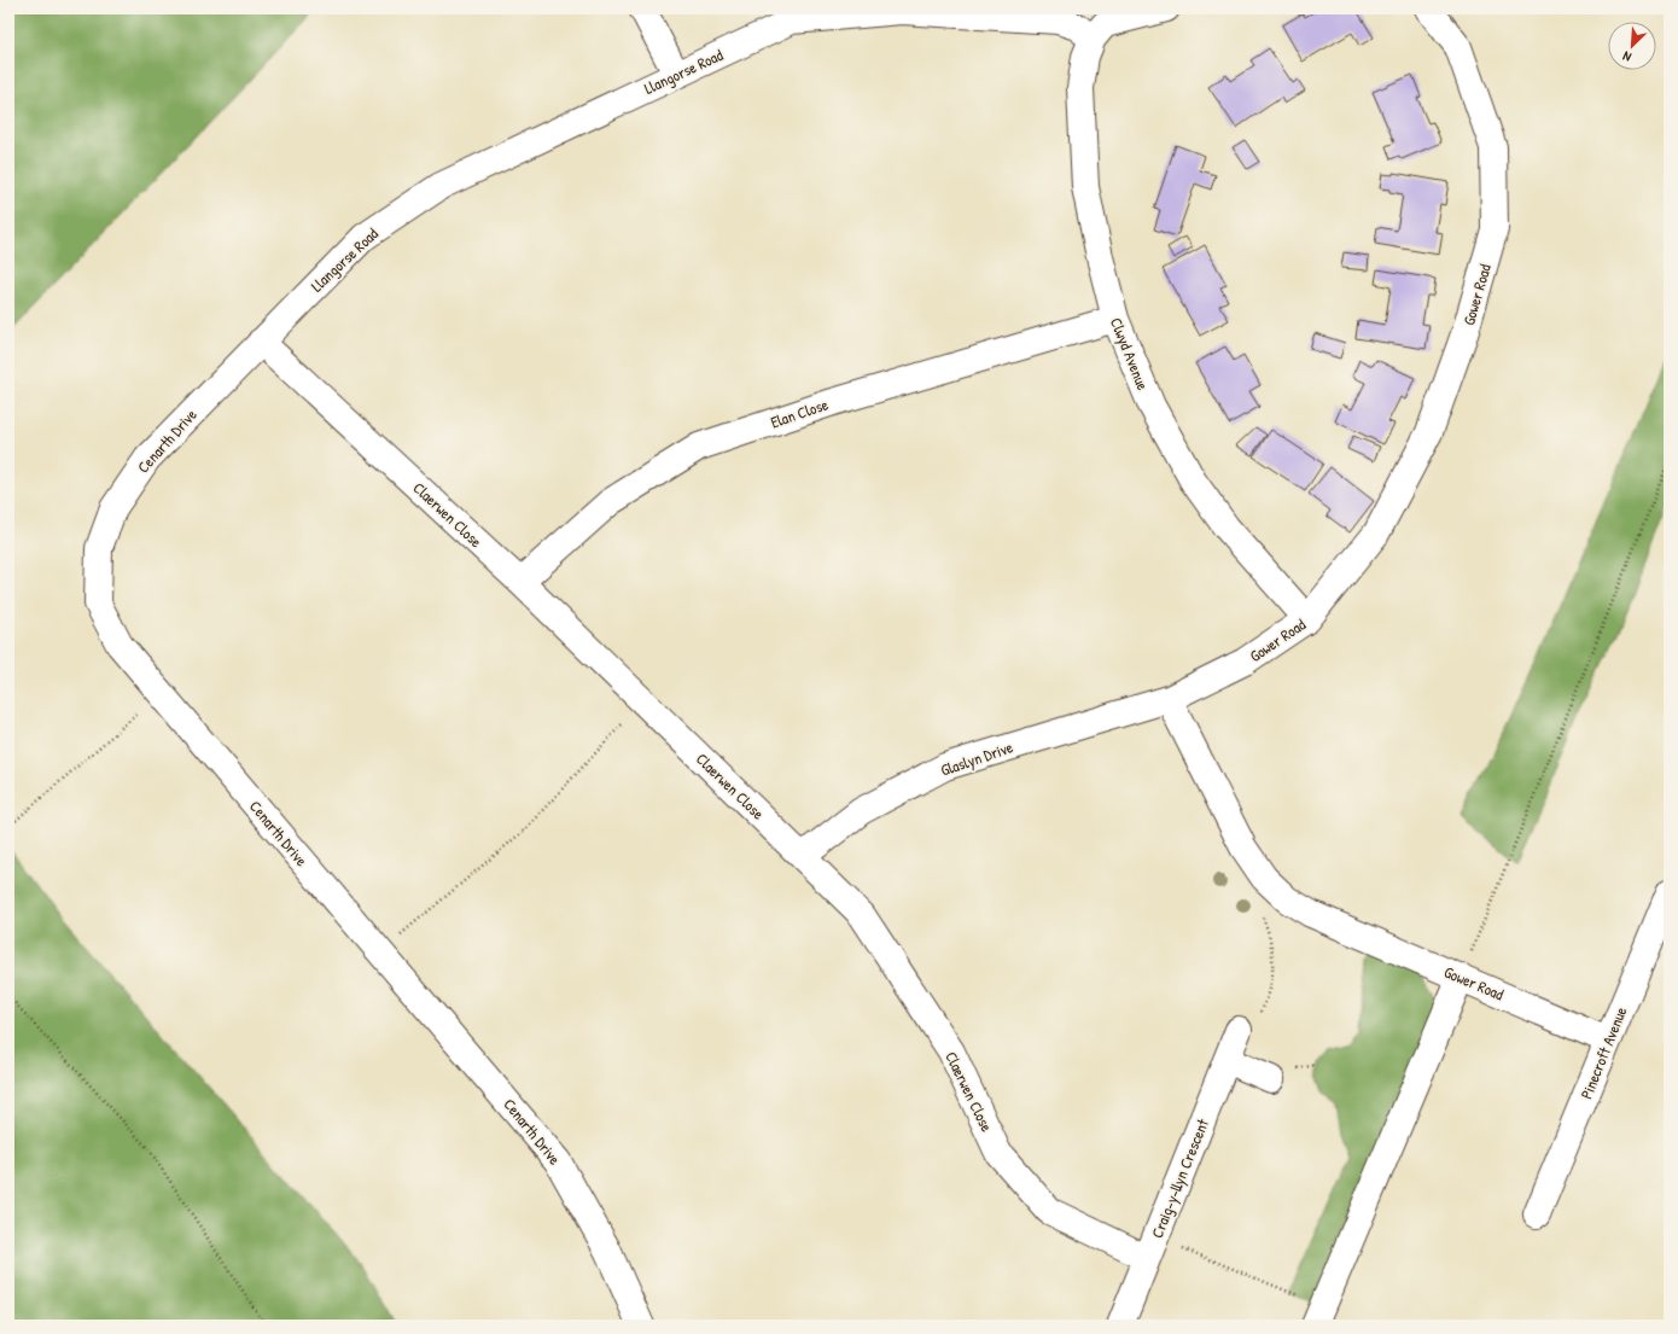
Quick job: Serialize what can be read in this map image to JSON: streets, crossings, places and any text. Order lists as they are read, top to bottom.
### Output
{
  "streets": {
    "street": [
      "Llangorse Road",
      "Gower Road",
      "Clwyd Avenue",
      "Elan Close",
      "Cenarth Drive",
      "Claerwen Close",
      "Glaslyn Drive",
      "Pinecroft Avenue",
      "Craig-y-llyn Crescent"
    ]
  },
  "crossings": [
    ["Llangorse Road", "Clwyd Avenue"],
    ["Llangorse Road", "Cenarth Drive"],
    ["Llangorse Road", "Claerwen Close"],
    ["Gower Road", "Clwyd Avenue"],
    ["Gower Road", "Glaslyn Drive"],
    ["Gower Road", "Pinecroft Avenue"],
    ["Clwyd Avenue", "Elan Close"],
    ["Elan Close", "Claerwen Close"],
    ["Cenarth Drive", "Claerwen Close"],
    ["Claerwen Close", "Glaslyn Drive"],
    ["Claerwen Close", "Craig-y-llyn Crescent"]
  ],
  "north": "bottom left"
}
